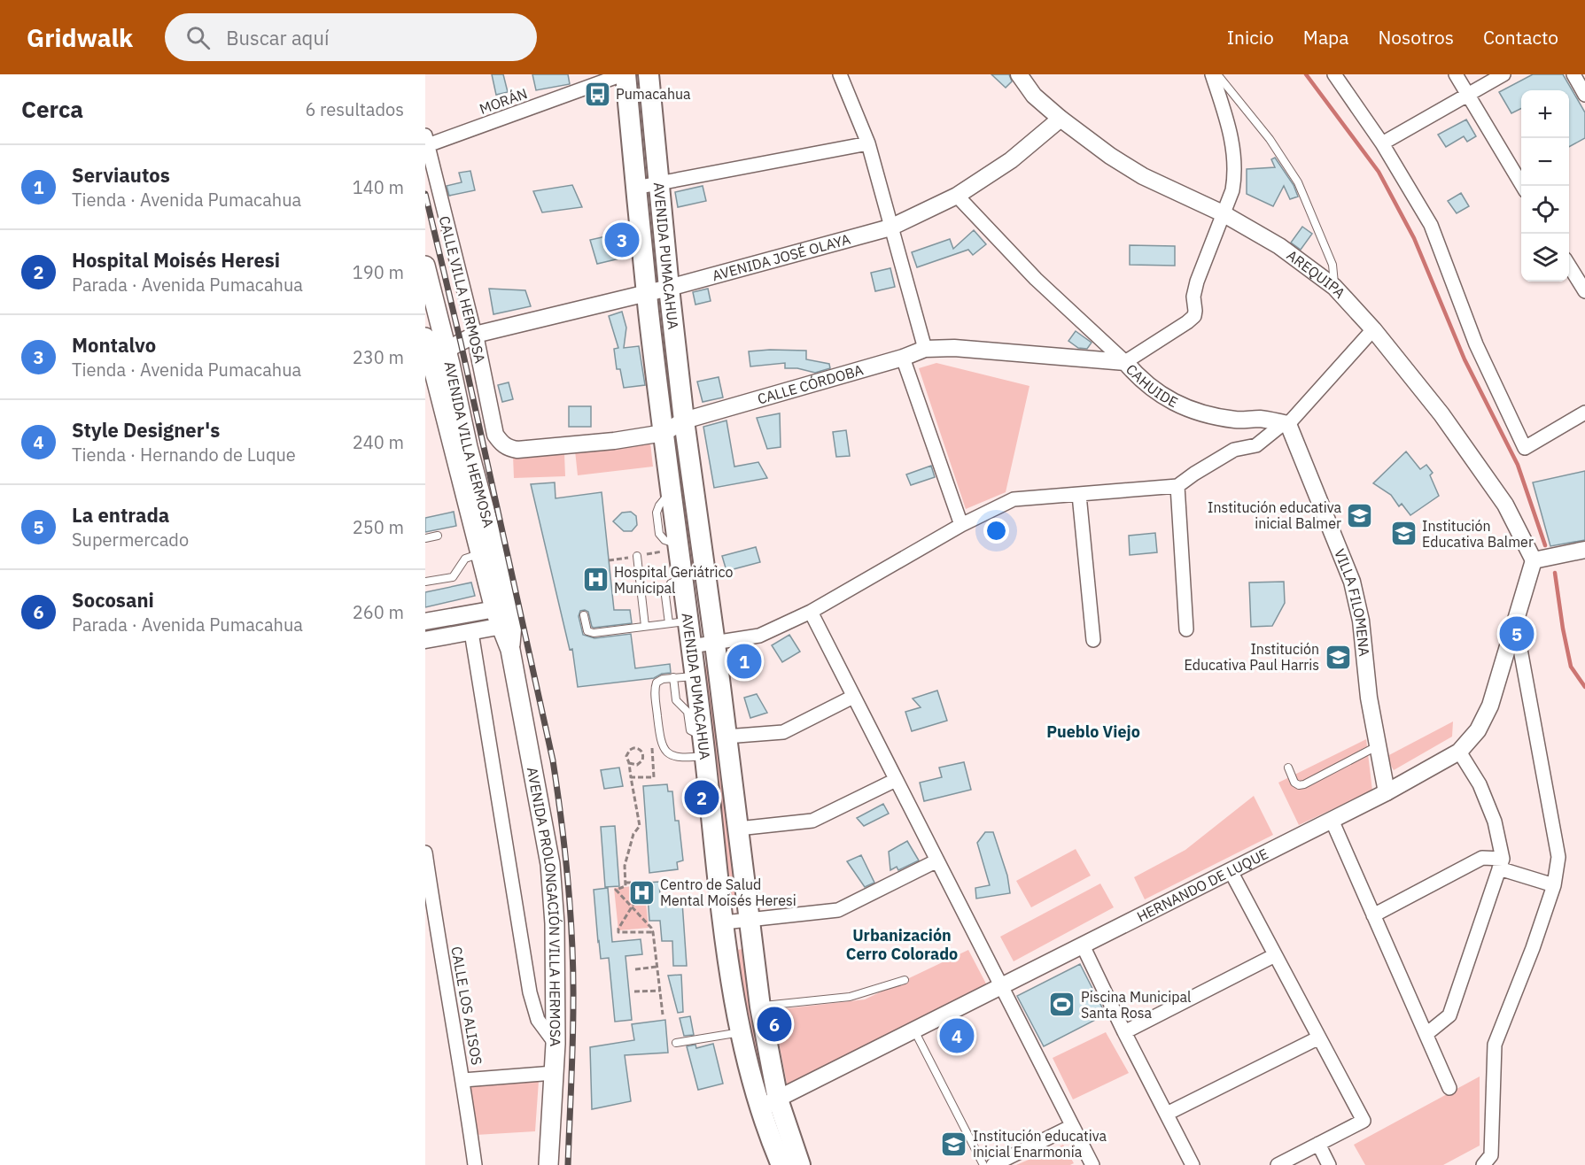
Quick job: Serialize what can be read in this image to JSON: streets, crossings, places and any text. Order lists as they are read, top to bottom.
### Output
{
  "streets": {
    "main road": ["AVENIDA PUMACAHUA", "AVENIDA VILLA HERMOSA", "AVENIDA PROLONGACIÓN VILLA HERMOSA"],
    "street": [
      "MORÁN",
      "AVENIDA JOSÉ OLAYA",
      "AREQUIPA",
      "CALLE VILLA HERMOSA",
      "CAHUIDE",
      "CALLE CÓRDOBA",
      "VILLA FILOMENA",
      "HERNANDO DE LUQUE",
      "CALLE LOS ALISOS"
    ]
  },
  "crossings": [
    ["MORÁN", "AVENIDA PUMACAHUA"],
    ["MORÁN", "CALLE VILLA HERMOSA"],
    ["AVENIDA PUMACAHUA", "AVENIDA JOSÉ OLAYA"],
    ["AVENIDA PUMACAHUA", "CALLE CÓRDOBA"],
    ["AVENIDA PUMACAHUA", "HERNANDO DE LUQUE"],
    ["AVENIDA JOSÉ OLAYA", "AREQUIPA"],
    ["AVENIDA JOSÉ OLAYA", "CALLE VILLA HERMOSA"],
    ["AVENIDA JOSÉ OLAYA", "CAHUIDE"],
    ["AVENIDA JOSÉ OLAYA", "AVENIDA VILLA HERMOSA"],
    ["AREQUIPA", "HERNANDO DE LUQUE"],
    ["CALLE VILLA HERMOSA", "CALLE CÓRDOBA"],
    ["CAHUIDE", "CALLE CÓRDOBA"],
    ["CAHUIDE", "VILLA FILOMENA"],
    ["AVENIDA VILLA HERMOSA", "AVENIDA PROLONGACIÓN VILLA HERMOSA"],
    ["VILLA FILOMENA", "HERNANDO DE LUQUE"]
  ],
  "districts": ["Pueblo Viejo", "Urbanización Cerro Colorado"],
  "places": {
    "bus stop": ["Pumacahua"],
    "school or university": [
      "Institución educativa inicial Balmer",
      "Institución Educativa Balmer",
      "Institución Educativa Paul Harris",
      "Institución educativa inicial Enarmonia"
    ],
    "hospital": ["Hospital Geriátrico Municipal", "Centro de Salud Mental Moisés Heresi"],
    "sports": ["Piscina Municipal Santa Rosa"]
  },
  "page": {
    "header": "Gridwalk",
    "search": "Buscar aquí",
    "nav": [
      "Inicio",
      "Mapa",
      "Nosotros",
      "Contacto"
    ],
    "heading": ["Cerca", "6 resultados"],
    "map_buttons": ["+", "−"],
    "list": [
      {
        "mark": "1",
        "name": "Serviautos",
        "note": "Tienda · Avenida Pumacahua",
        "value": "140 m"
      },
      {
        "mark": "2",
        "name": "Hospital Moisés Heresi",
        "note": "Parada · Avenida Pumacahua",
        "value": "190 m"
      },
      {
        "mark": "3",
        "name": "Montalvo",
        "note": "Tienda · Avenida Pumacahua",
        "value": "230 m"
      },
      {
        "mark": "4",
        "name": "Style Designer's",
        "note": "Tienda · Hernando de Luque",
        "value": "240 m"
      },
      {
        "mark": "5",
        "name": "La entrada",
        "note": "Supermercado",
        "value": "250 m"
      },
      {
        "mark": "6",
        "name": "Socosani",
        "note": "Parada · Avenida Pumacahua",
        "value": "260 m"
      }
    ],
    "pins": [
      "3",
      "5",
      "1",
      "2",
      "6",
      "4"
    ]
  }
}
